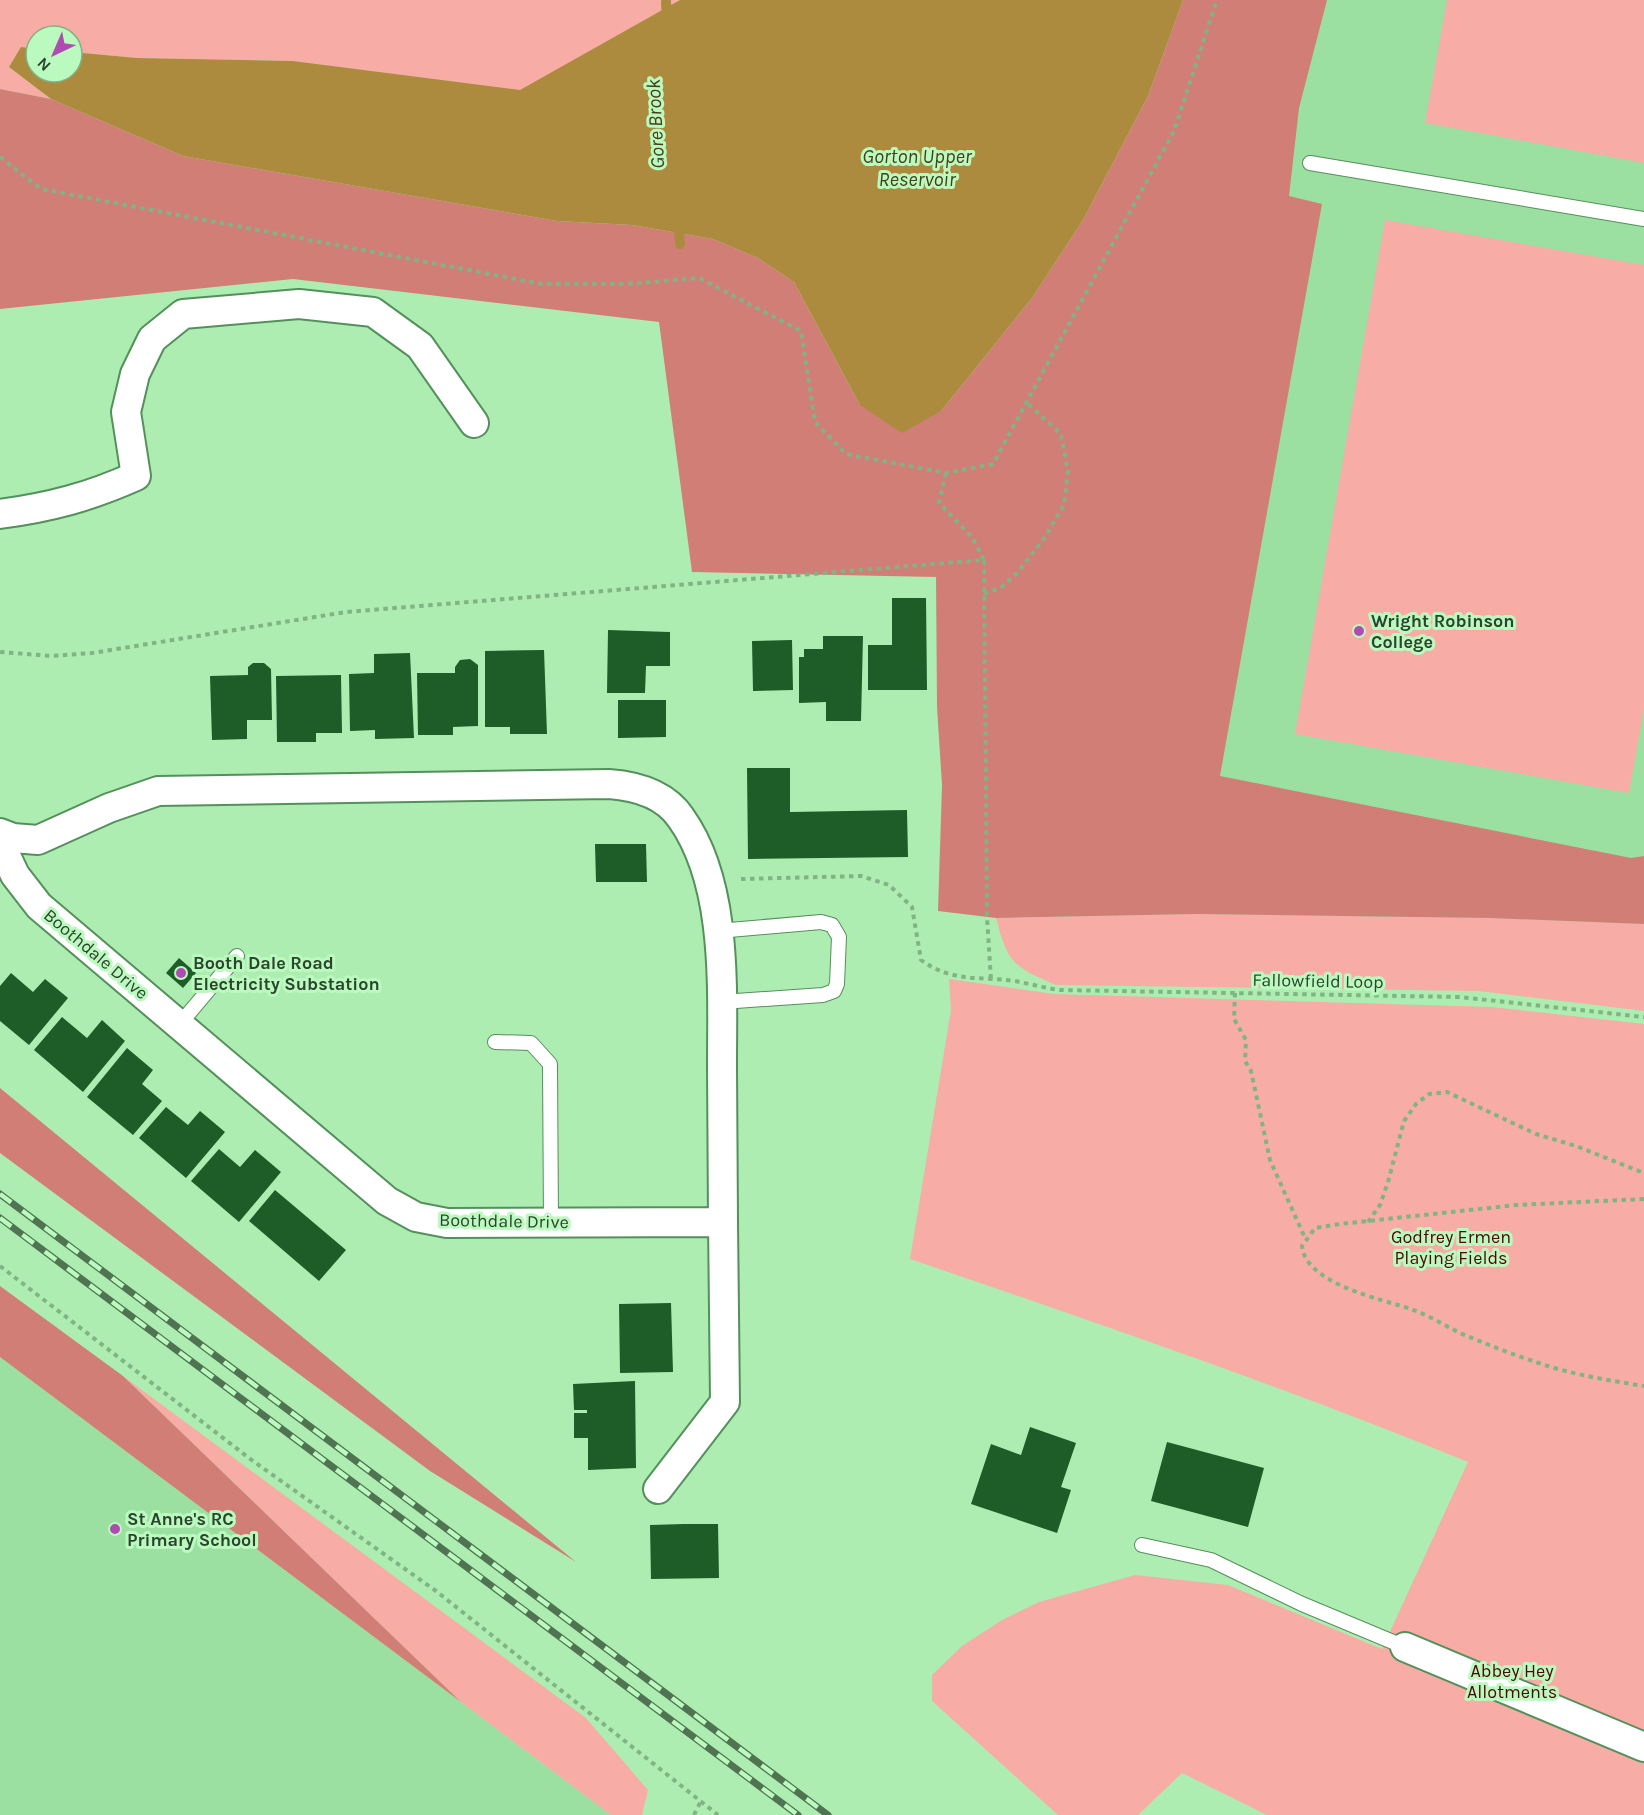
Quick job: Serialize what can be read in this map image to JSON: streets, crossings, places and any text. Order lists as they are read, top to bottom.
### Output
{
  "streets": {
    "street": ["Boothdale Drive"],
    "path": ["Fallowfield Loop"]
  },
  "water": ["Gore Brook", "Gorton Upper Reservoir"],
  "parks": ["Godfrey Ermen Playing Fields", "Abbey Hey Allotments"],
  "places": ["Wright Robinson College", "Booth Dale Road Electricity Substation", "St Anne's RC Primary School"],
  "north": "bottom left"
}
